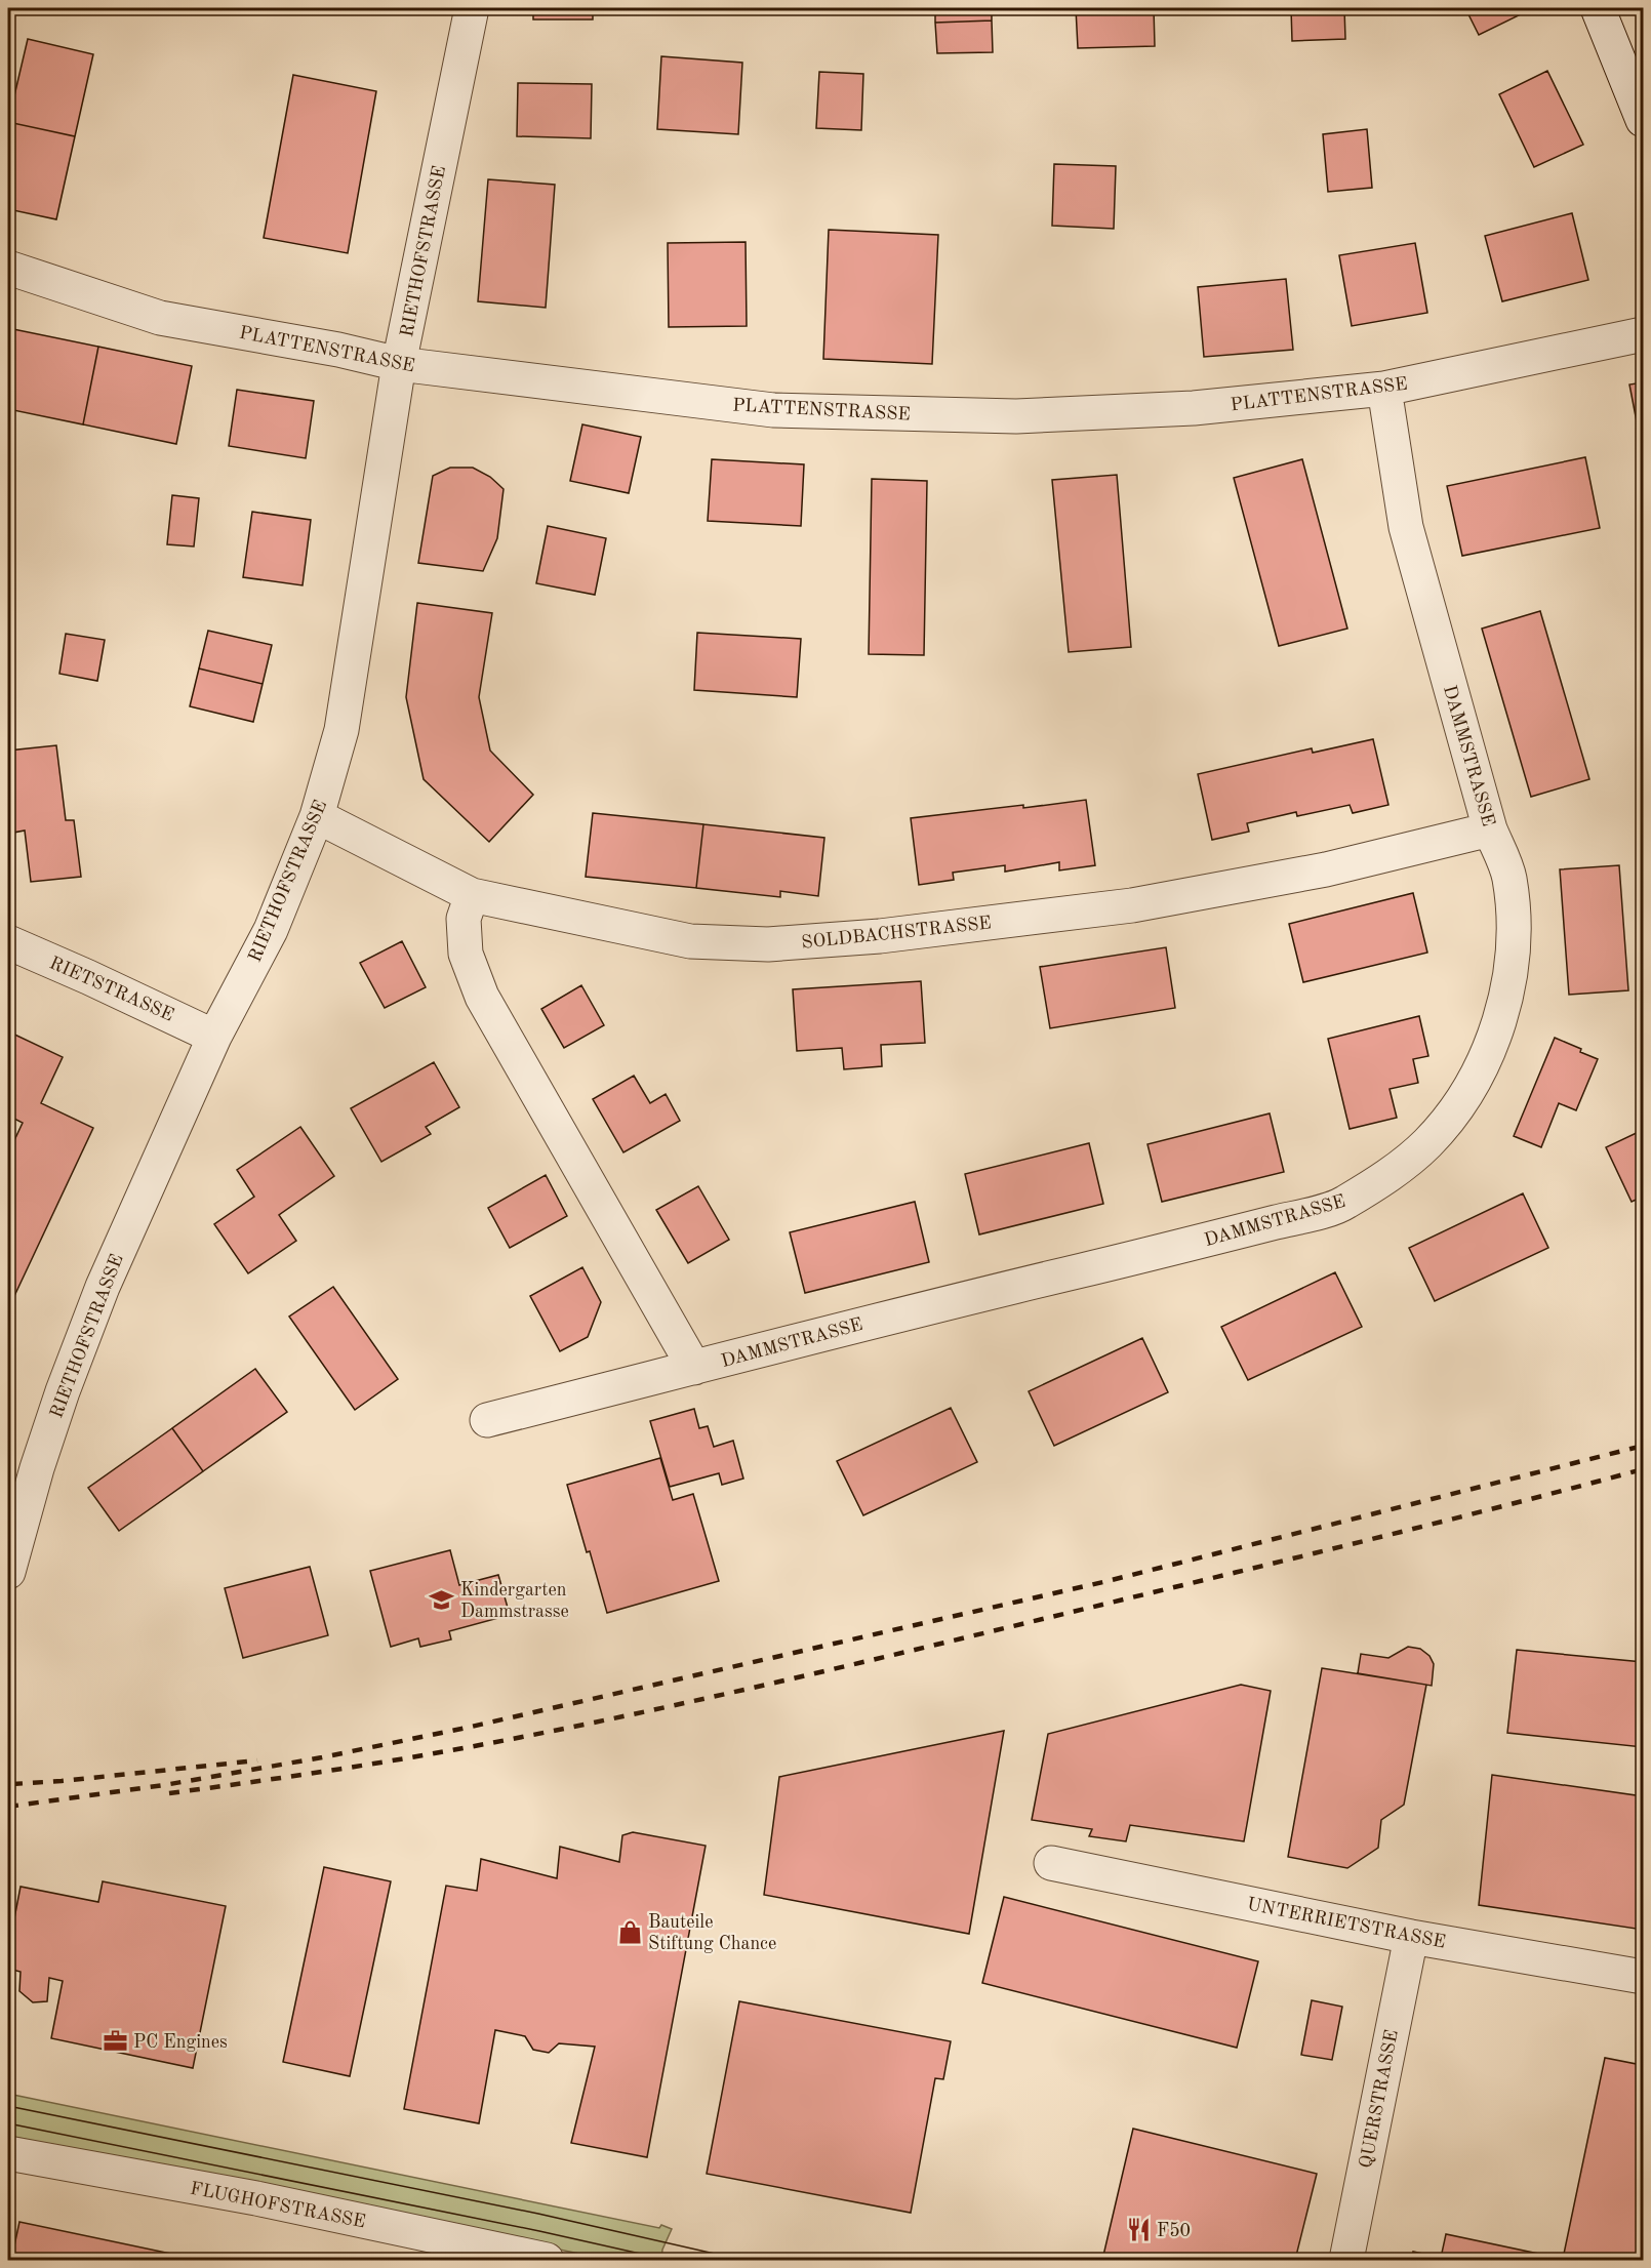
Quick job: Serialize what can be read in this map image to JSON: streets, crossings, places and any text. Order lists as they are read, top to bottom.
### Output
{
  "streets": {
    "street": [
      "RIETHOFSTRASSE",
      "PLATTENSTRASSE",
      "DAMMSTRASSE",
      "SOLDBACHSTRASSE",
      "RIETSTRASSE",
      "UNTERRIETSTRASSE",
      "QUERSTRASSE",
      "FLUGHOFSTRASSE"
    ]
  },
  "crossings": [
    ["RIETHOFSTRASSE", "PLATTENSTRASSE"],
    ["RIETHOFSTRASSE", "SOLDBACHSTRASSE"],
    ["RIETHOFSTRASSE", "RIETSTRASSE"],
    ["PLATTENSTRASSE", "DAMMSTRASSE"],
    ["DAMMSTRASSE", "SOLDBACHSTRASSE"],
    ["UNTERRIETSTRASSE", "QUERSTRASSE"]
  ],
  "places": {
    "school or university": ["Kindergarten Dammstrasse"],
    "shop": ["Bauteile Stiftung Chance"],
    "office": ["PC Engines"],
    "restaurant": ["F50"]
  }
}
